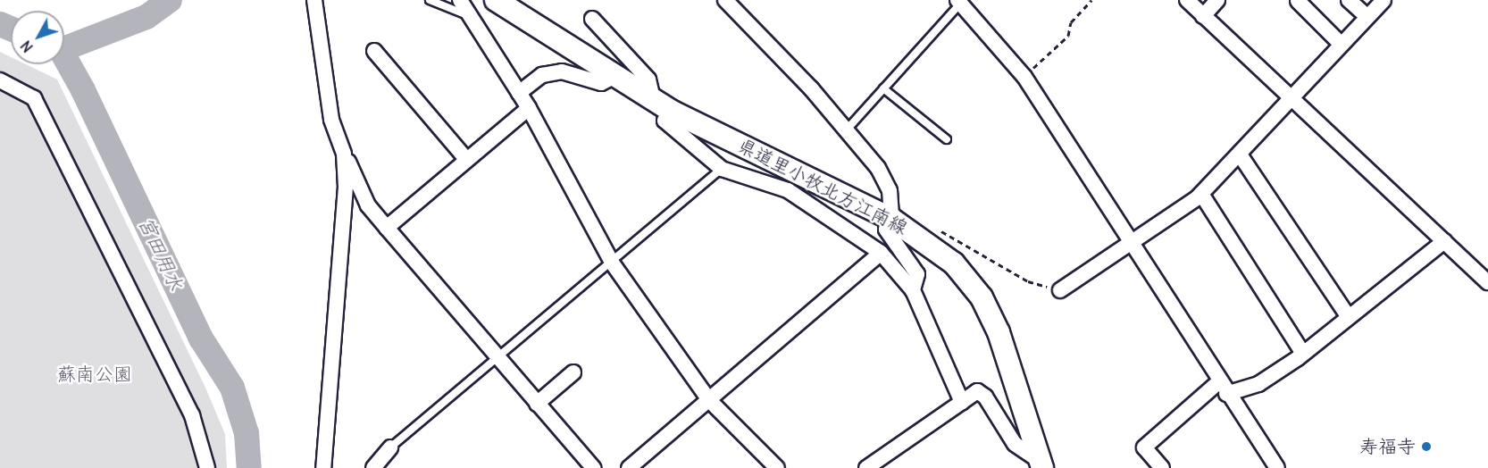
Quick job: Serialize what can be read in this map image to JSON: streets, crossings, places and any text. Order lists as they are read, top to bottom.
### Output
{
  "streets": {
    "main road": ["県道里小牧北方江南線"]
  },
  "water": ["宮田用水"],
  "parks": ["蘇南公園"],
  "places": ["寿福寺"],
  "north": "bottom left"
}
